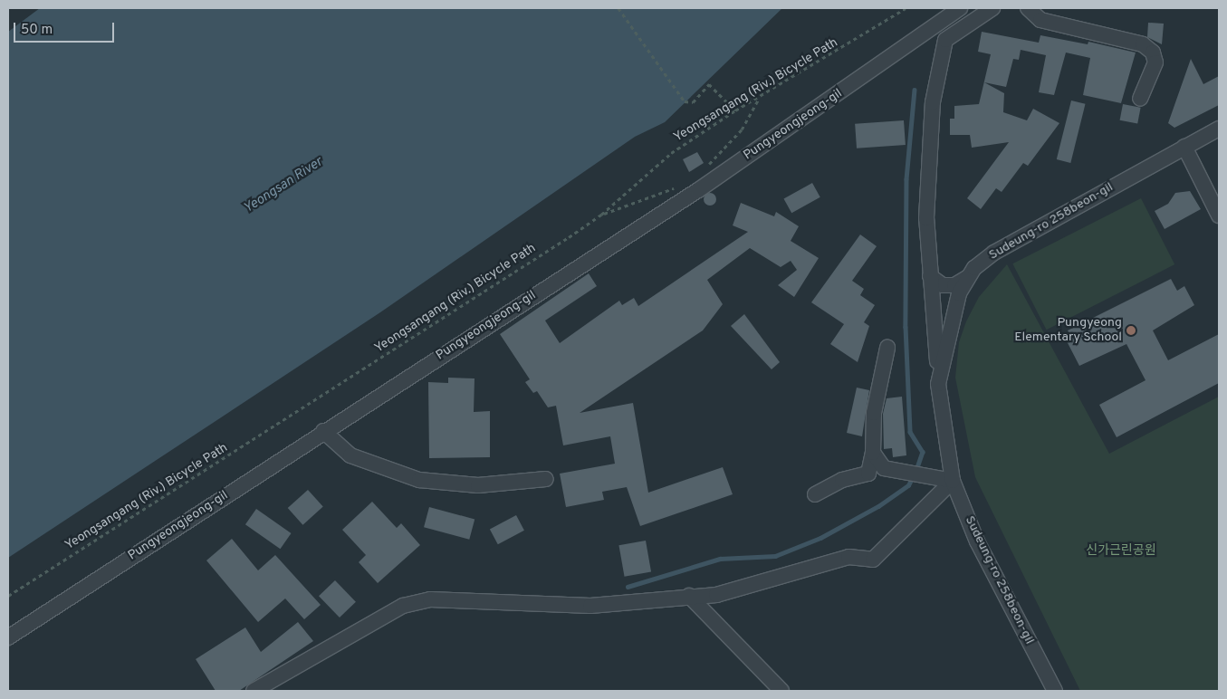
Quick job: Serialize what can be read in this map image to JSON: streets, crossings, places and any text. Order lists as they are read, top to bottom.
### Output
{
  "streets": {
    "street": ["Pungyeongjeong-gil", "Sudeung-ro 258beon-gil"],
    "path": ["Yeongsangang (Riv.) Bicycle Path"]
  },
  "water": ["Yeongsan River"],
  "parks": ["신가근린공원"],
  "places": ["Pungyeong Elementary School"],
  "scale_bar": "50 m"
}
